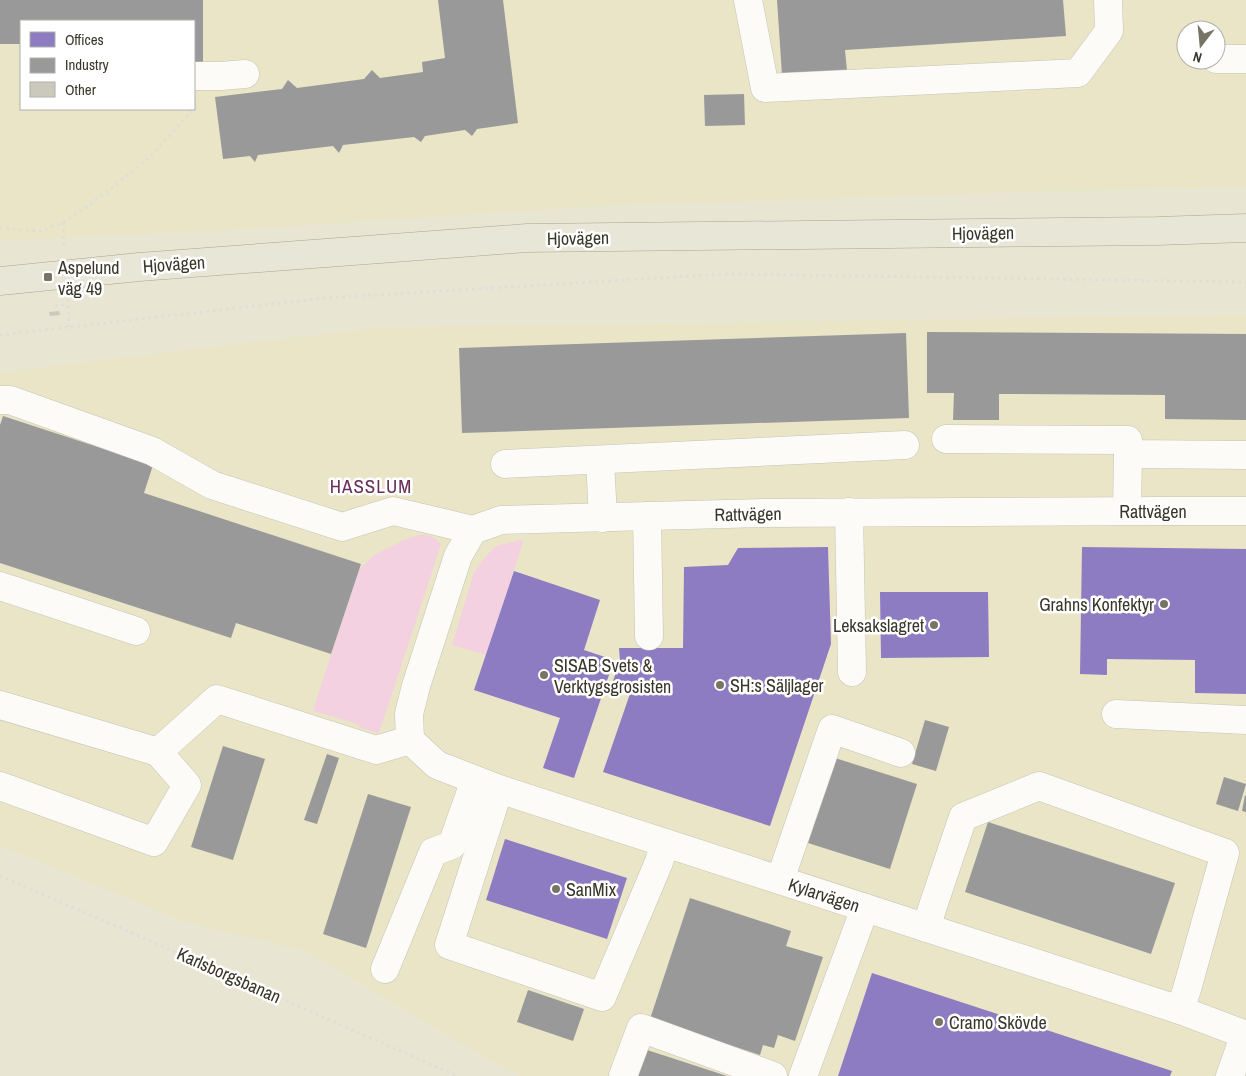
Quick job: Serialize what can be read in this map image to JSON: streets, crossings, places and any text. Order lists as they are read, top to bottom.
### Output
{
  "streets": {
    "main road": ["Hjovägen"],
    "street": ["Rattvägen", "Kylarvägen"],
    "path": ["Karlsborgsbanan"]
  },
  "districts": ["HASSLUM"],
  "places": {
    "transit": ["Aspelund väg 49"],
    "other": [
      "Grahns Konfektyr",
      "Leksakslagret",
      "SISAB Svets & Verktygsgrosisten",
      "SH:s Säljlager",
      "SanMix",
      "Cramo Skövde"
    ]
  },
  "legend": ["Offices", "Industry", "Other"],
  "north": "bottom"
}
